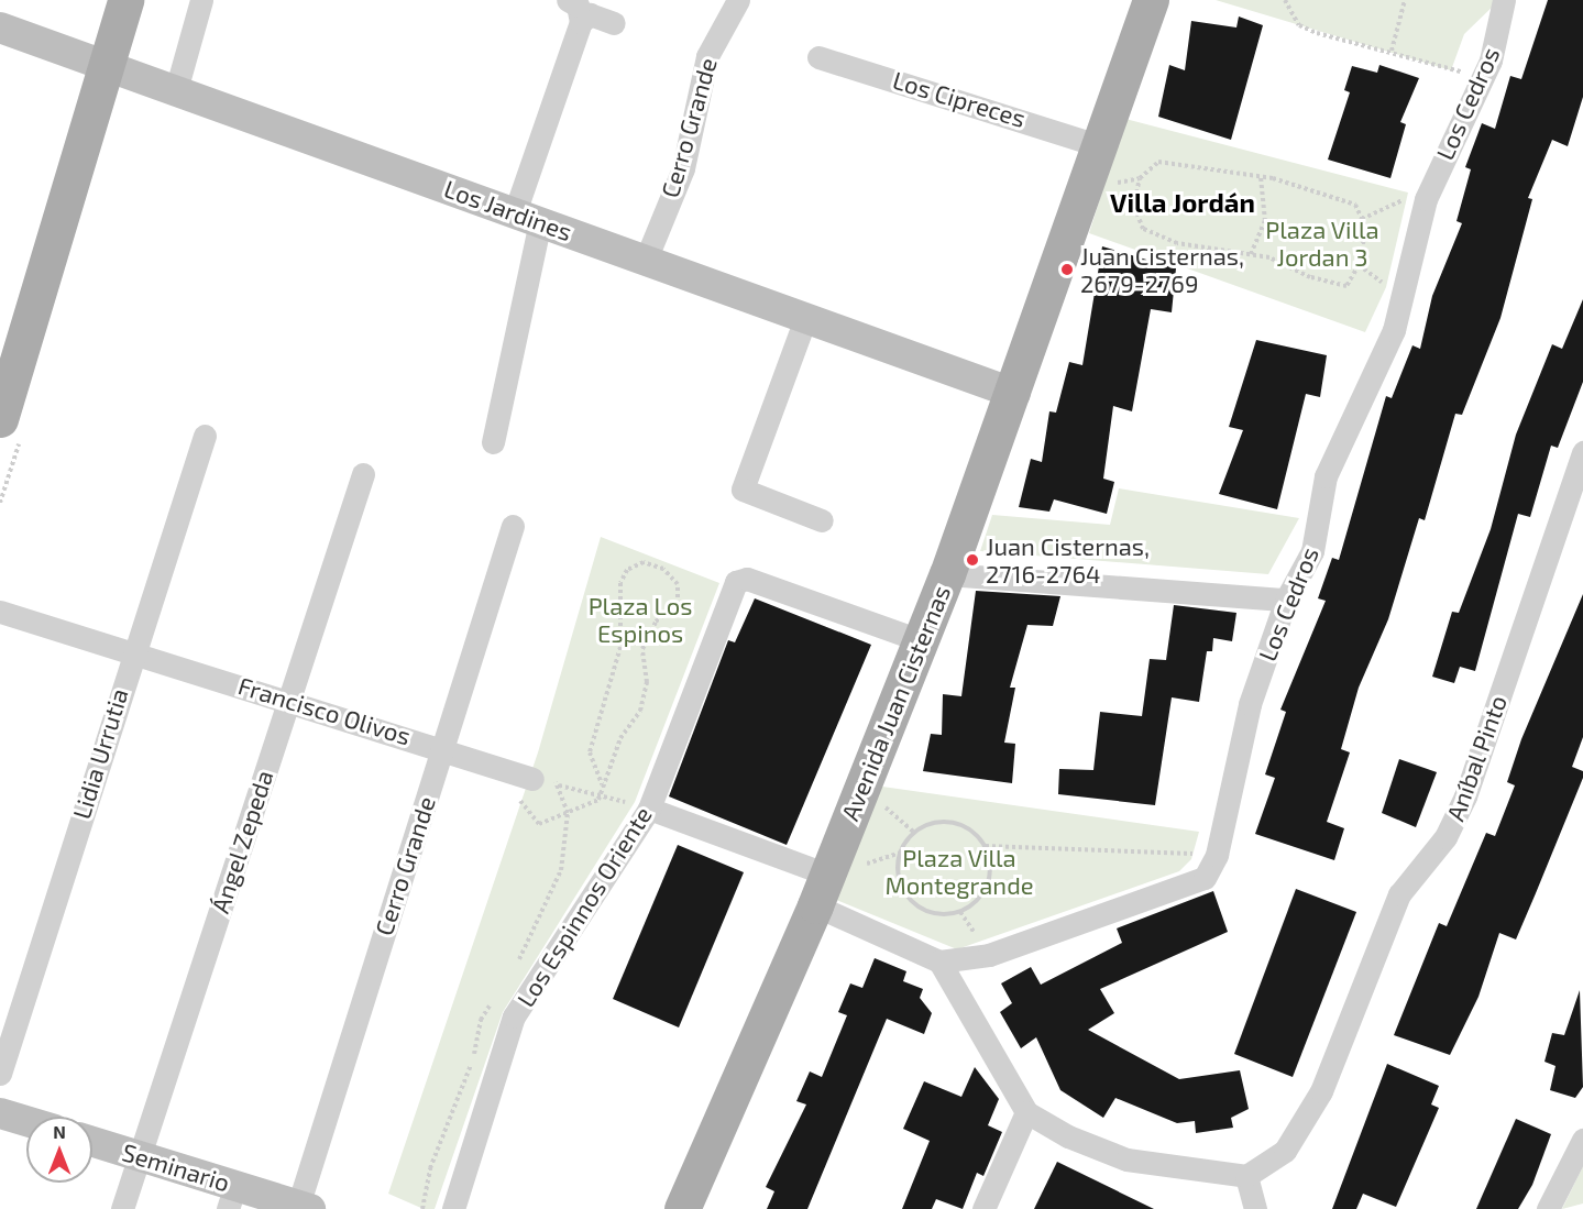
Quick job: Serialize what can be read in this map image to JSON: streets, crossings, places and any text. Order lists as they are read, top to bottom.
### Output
{
  "streets": {
    "main road": ["Avenida Juan Cisternas"],
    "street": [
      "Los Cipreces",
      "Los Cedros",
      "Cerro Grande",
      "Los Jardines",
      "Francisco Olivos",
      "Lidia Urrutia",
      "Aníbal Pinto",
      "Ángel Zepeda",
      "Los Espinnos Oriente",
      "Seminario"
    ]
  },
  "crossings": [
    ["Los Cipreces", "Avenida Juan Cisternas"],
    ["Cerro Grande", "Los Jardines"],
    ["Cerro Grande", "Francisco Olivos"],
    ["Cerro Grande", "Seminario"],
    ["Los Jardines", "Avenida Juan Cisternas"],
    ["Avenida Juan Cisternas", "Los Espinnos Oriente"],
    ["Francisco Olivos", "Lidia Urrutia"],
    ["Francisco Olivos", "Ángel Zepeda"],
    ["Ángel Zepeda", "Seminario"]
  ],
  "districts": ["Villa Jordán"],
  "parks": ["Plaza Villa Jordan 3", "Plaza Los Espinos", "Plaza Villa Montegrande"],
  "places": ["Juan Cisternas, 2679-2769", "Juan Cisternas, 2716-2764"],
  "north": "top"
}
